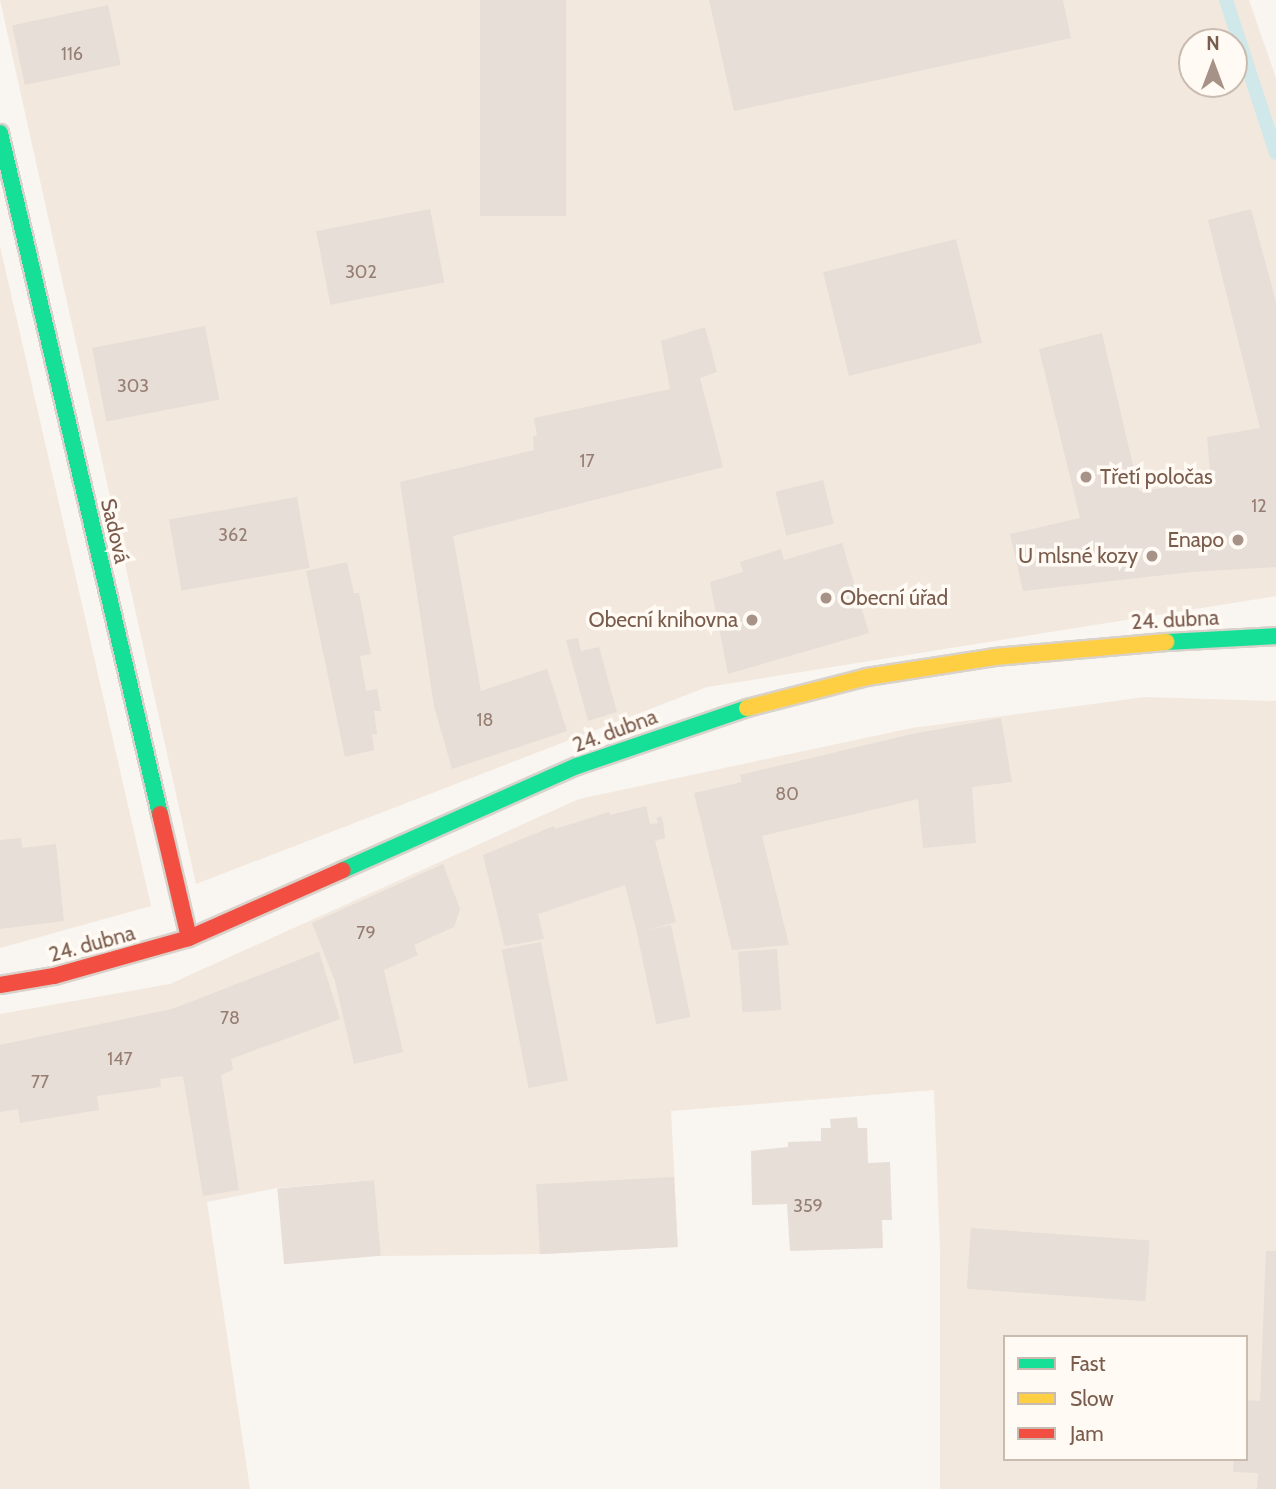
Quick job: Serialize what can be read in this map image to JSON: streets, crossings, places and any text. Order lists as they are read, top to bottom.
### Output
{
  "streets": {
    "main road": ["Sadová", "24. dubna"]
  },
  "crossings": [
    ["Sadová", "24. dubna"]
  ],
  "places": [
    "Třetí poločas",
    "Enapo",
    "U mlsné kozy",
    "Obecní úřad",
    "Obecní knihovna"
  ],
  "house_numbers": [
    "116",
    "302",
    "303",
    "17",
    "12",
    "362",
    "18",
    "80",
    "79",
    "78",
    "147",
    "77",
    "359"
  ],
  "legend": ["Fast", "Slow", "Jam"],
  "north": "top"
}
